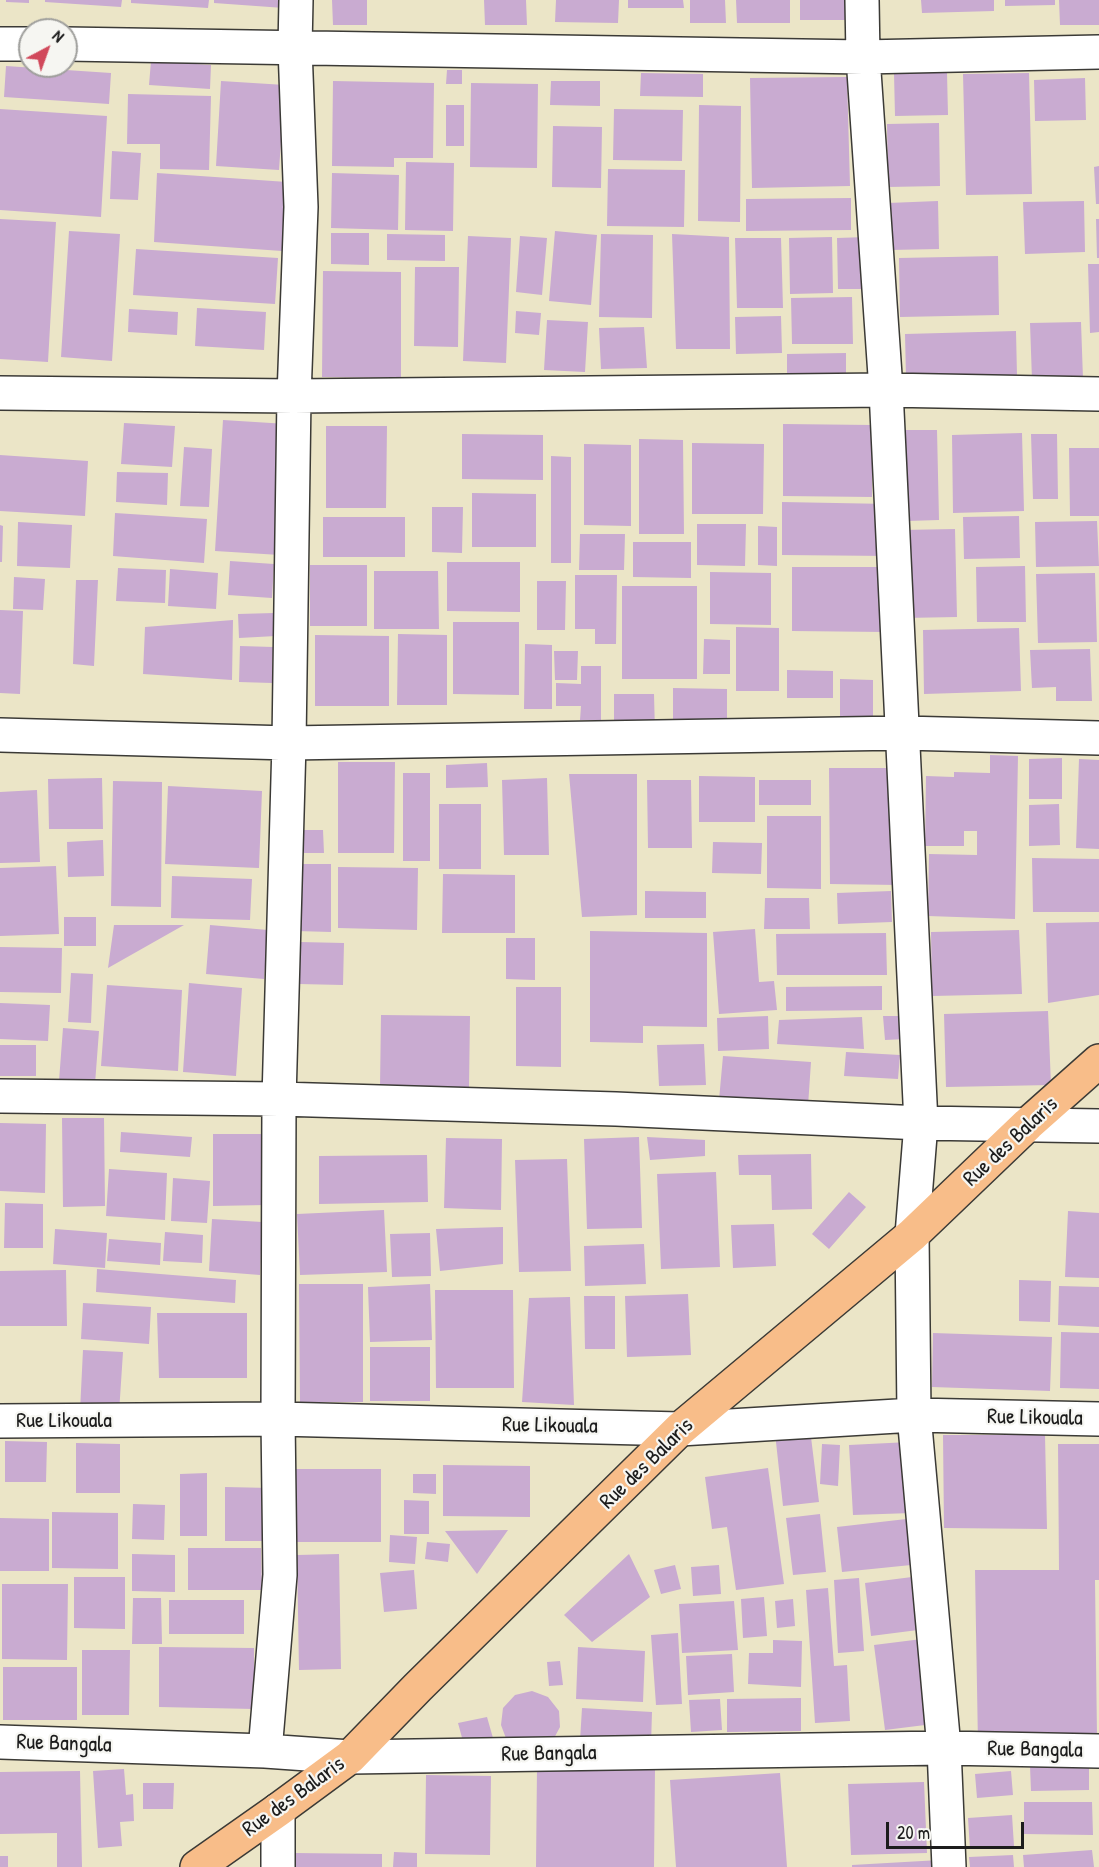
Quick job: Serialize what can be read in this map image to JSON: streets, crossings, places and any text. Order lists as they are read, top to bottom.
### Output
{
  "streets": {
    "main road": ["Rue des Balaris"],
    "street": ["Rue Likouala", "Rue Bangala"]
  },
  "crossings": [
    ["Rue des Balaris", "Rue Likouala"],
    ["Rue des Balaris", "Rue Bangala"]
  ],
  "scale_bar": "20 m",
  "north": "top right"
}
